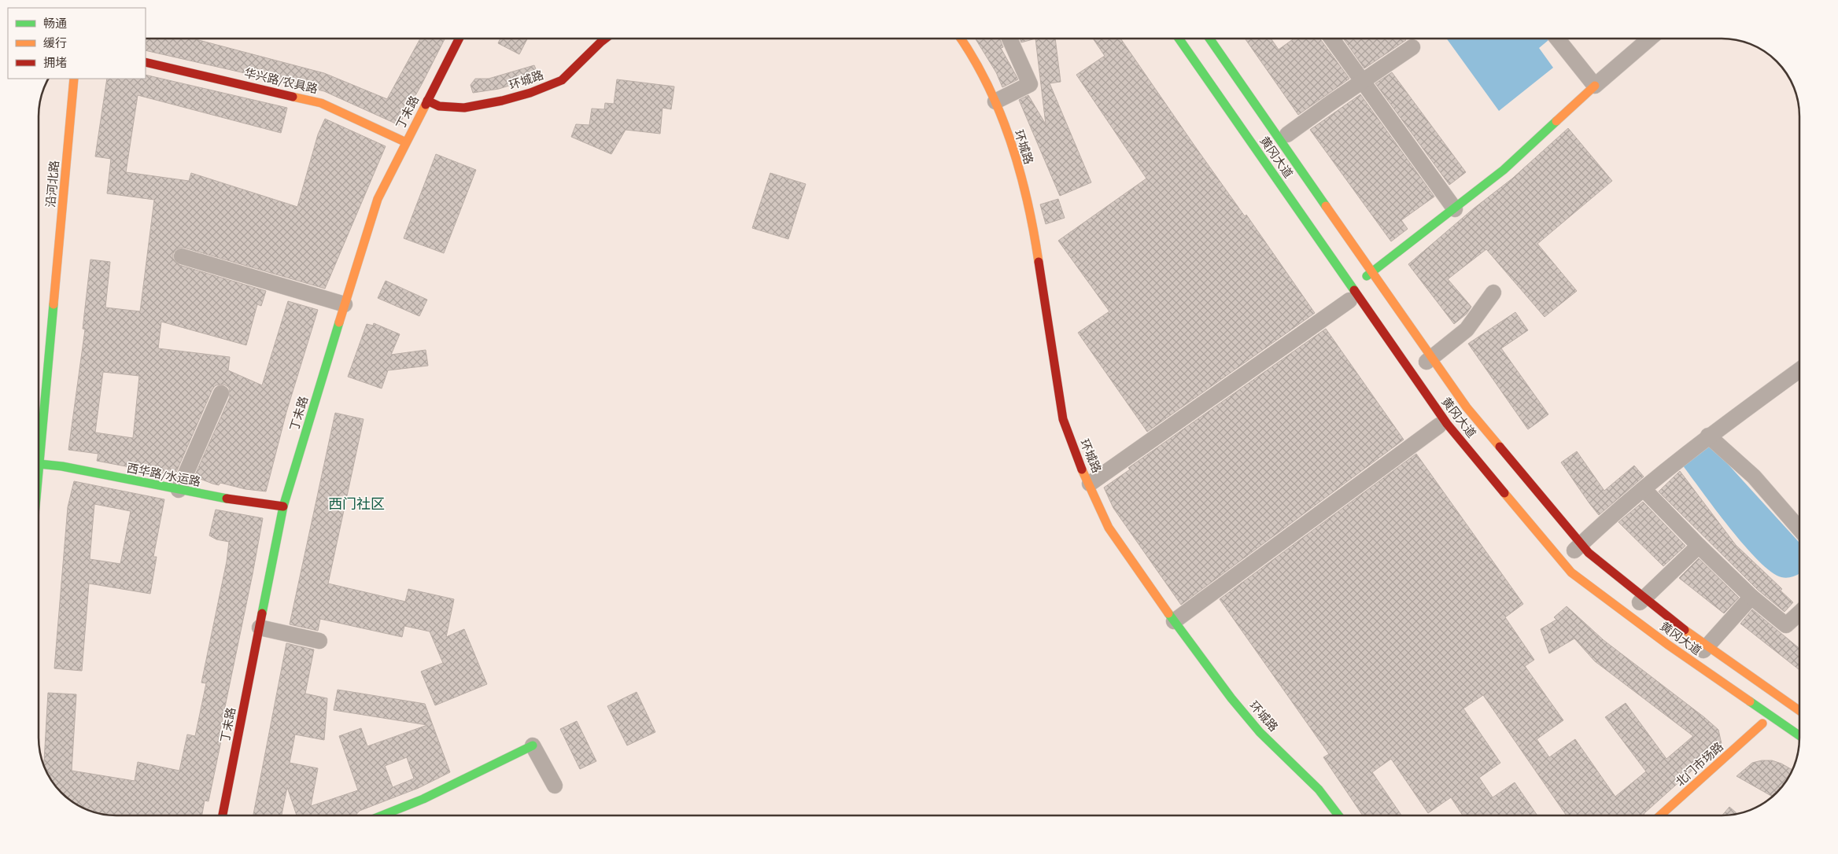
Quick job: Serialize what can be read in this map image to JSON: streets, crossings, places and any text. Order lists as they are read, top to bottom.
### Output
{
  "streets": {
    "main road": [
      "环城路",
      "华兴路/农具路",
      "丁未路",
      "黄冈大道",
      "沿河北路",
      "西华路/水运路",
      "北门市场路"
    ]
  },
  "crossings": [
    ["环城路", "丁未路"],
    ["华兴路/农具路", "丁未路"],
    ["丁未路", "西华路/水运路"],
    ["沿河北路", "西华路/水运路"]
  ],
  "districts": ["西门社区"],
  "legend": ["畅通", "缓行", "拥堵"]
}
